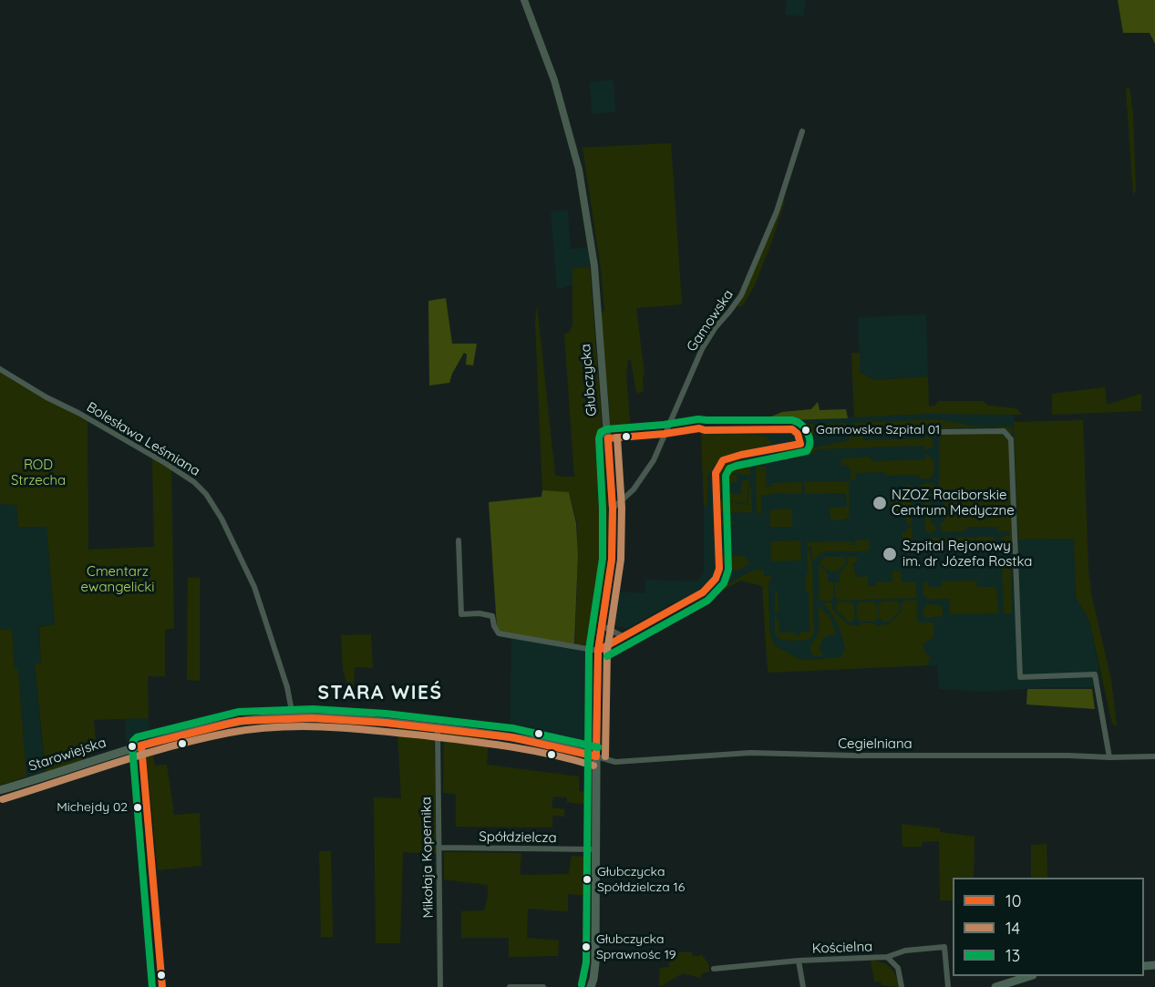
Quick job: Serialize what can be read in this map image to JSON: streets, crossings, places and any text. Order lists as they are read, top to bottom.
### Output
{
  "streets": {
    "main road": ["Głubczycka", "Starowiejska"],
    "street": [
      "Gamowska",
      "Bolesława Leśmiana",
      "Cegielniana",
      "Spółdzielcza",
      "Mikołaja Kopernika",
      "Kościelna"
    ]
  },
  "crossings": [
    ["Gamowska", "Głubczycka"],
    ["Głubczycka", "Cegielniana"],
    ["Głubczycka", "Starowiejska"],
    ["Głubczycka", "Spółdzielcza"],
    ["Cegielniana", "Starowiejska"],
    ["Starowiejska", "Mikołaja Kopernika"],
    ["Spółdzielcza", "Mikołaja Kopernika"]
  ],
  "districts": ["STARA WIEŚ"],
  "parks": ["ROD Strzecha", "Cmentarz ewangelicki"],
  "places": [
    "Gamowska Szpital 01",
    "NZOZ Raciborskie Centrum Medyczne",
    "Szpital Rejonowy im. dr Józefa Rostka",
    "Michejdy 02",
    "Głubczycka Spółdzielcza 16",
    "Głubczycka Sprawnośc 19"
  ],
  "lines": ["transit line 13", "transit line 10", "transit line 14"],
  "legend": ["10", "14", "13"]
}
